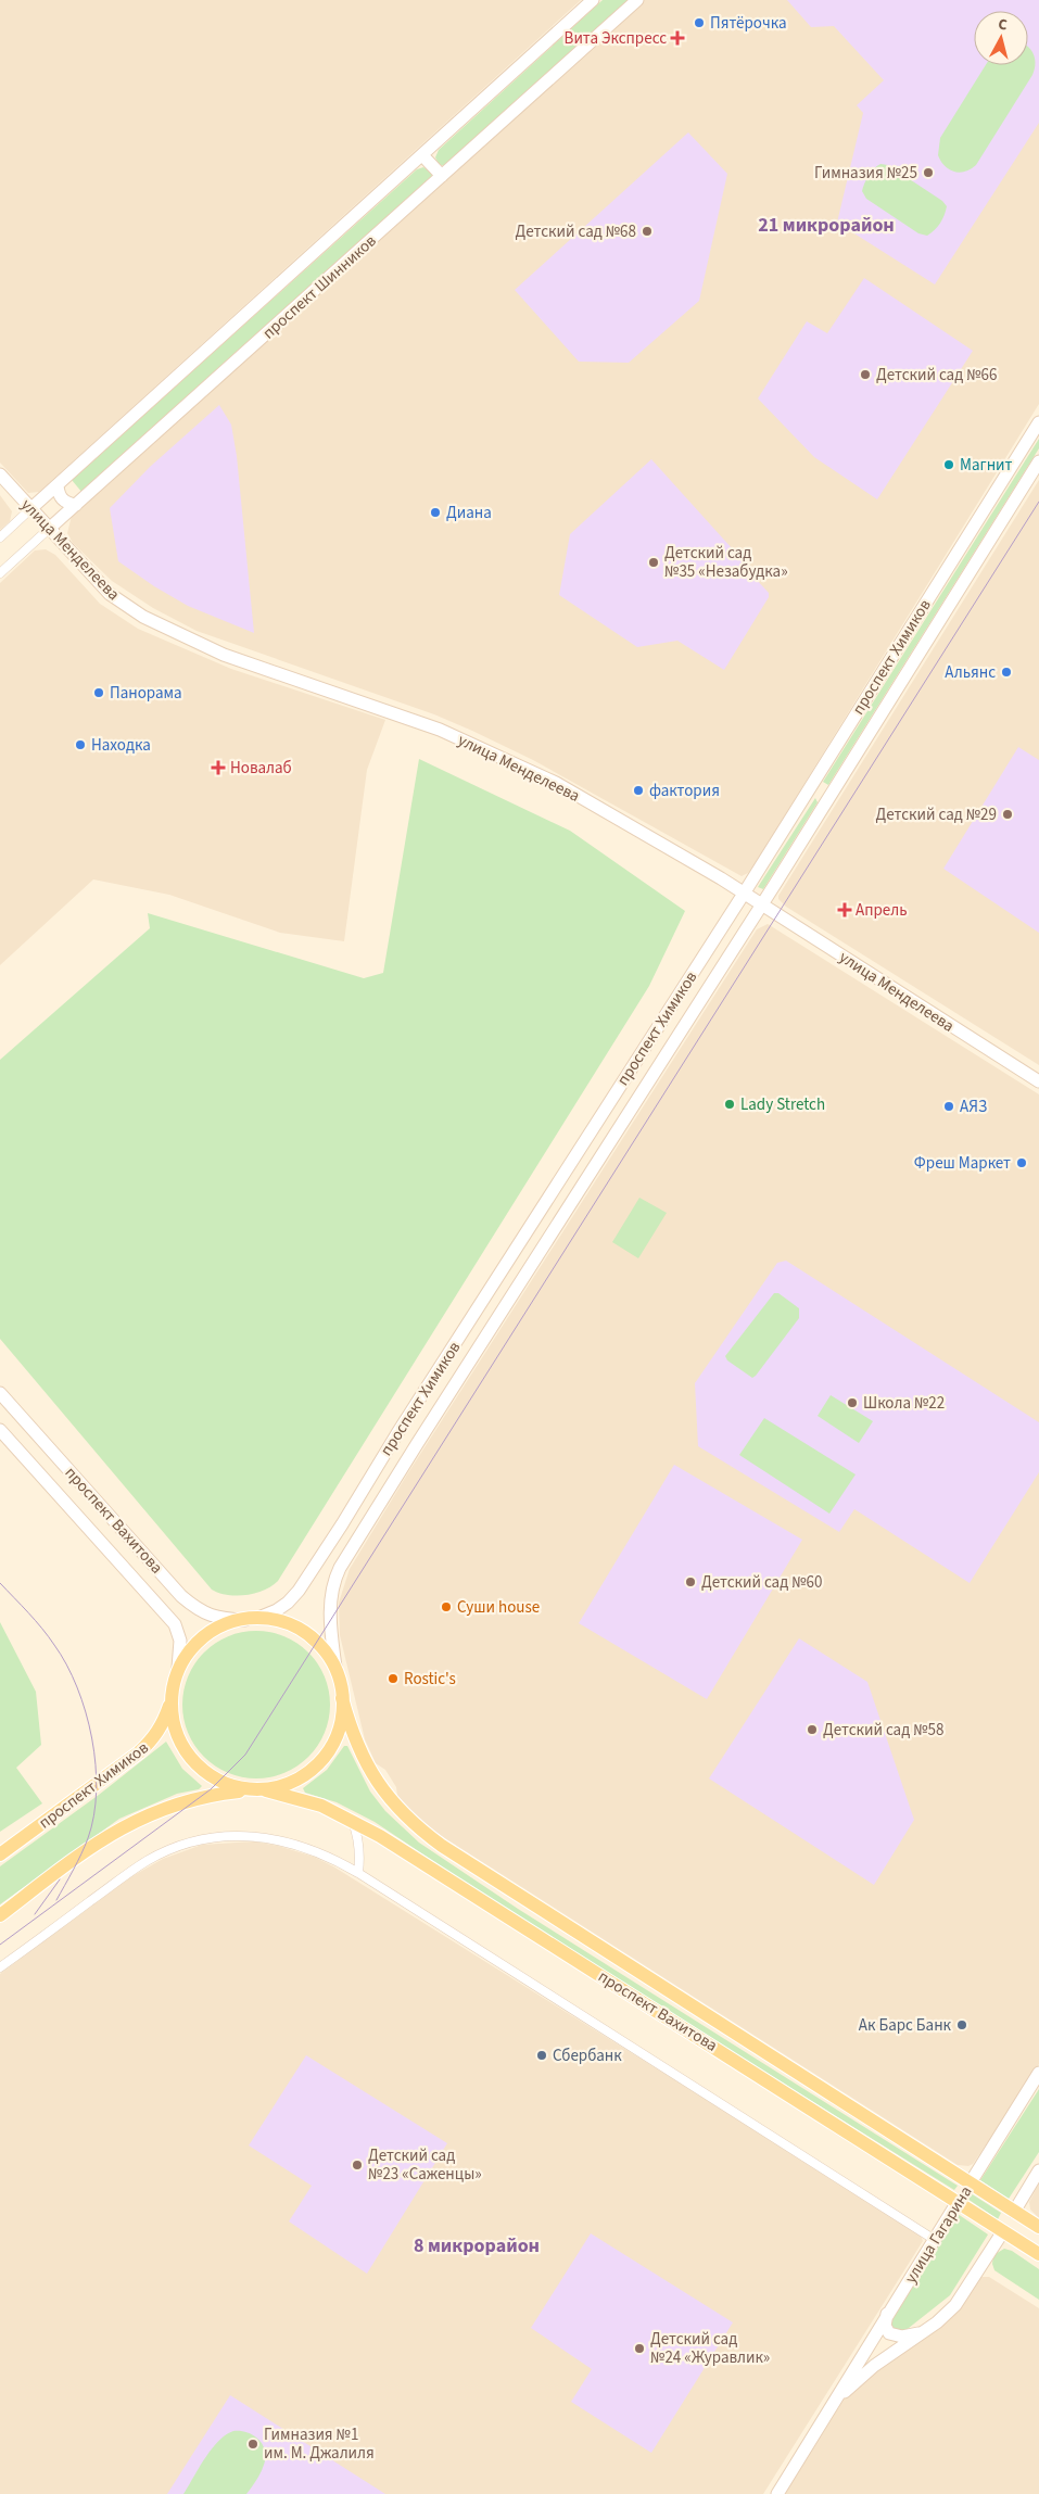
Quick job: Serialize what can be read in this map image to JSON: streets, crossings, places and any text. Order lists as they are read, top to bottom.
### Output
{
  "streets": {
    "main road": [
      "проспект Шинников",
      "улица Менделеева",
      "проспект Химиков",
      "проспект Вахитова",
      "улица Гагарина"
    ]
  },
  "crossings": [
    ["проспект Шинников", "улица Менделеева"],
    ["улица Менделеева", "проспект Химиков"],
    ["проспект Химиков", "проспект Вахитова"],
    ["проспект Вахитова", "улица Гагарина"]
  ],
  "districts": ["21 микрорайон", "8 микрорайон"],
  "places": {
    "other": [
      "Пятёрочка",
      "Гимназия №25",
      "Детский сад №68",
      "Детский сад №66",
      "Магнит",
      "Диана",
      "Детский сад №35 «Незабудка»",
      "Альянс",
      "Панорама",
      "Находка",
      "фактория",
      "Детский сад №29",
      "Lady Stretch",
      "АЯЗ",
      "Фреш Маркет",
      "Школа №22",
      "Детский сад №60",
      "Суши house",
      "Rostic's",
      "Детский сад №58",
      "Ак Барс Банк",
      "Сбербанк",
      "Детский сад №23 «Саженцы»",
      "Детский сад №24 «Журавлик»",
      "Гимназия №1 им. М. Джалиля"
    ],
    "health": ["Вита Экспресс", "Новалаб", "Апрель"]
  },
  "north": "top"
}
